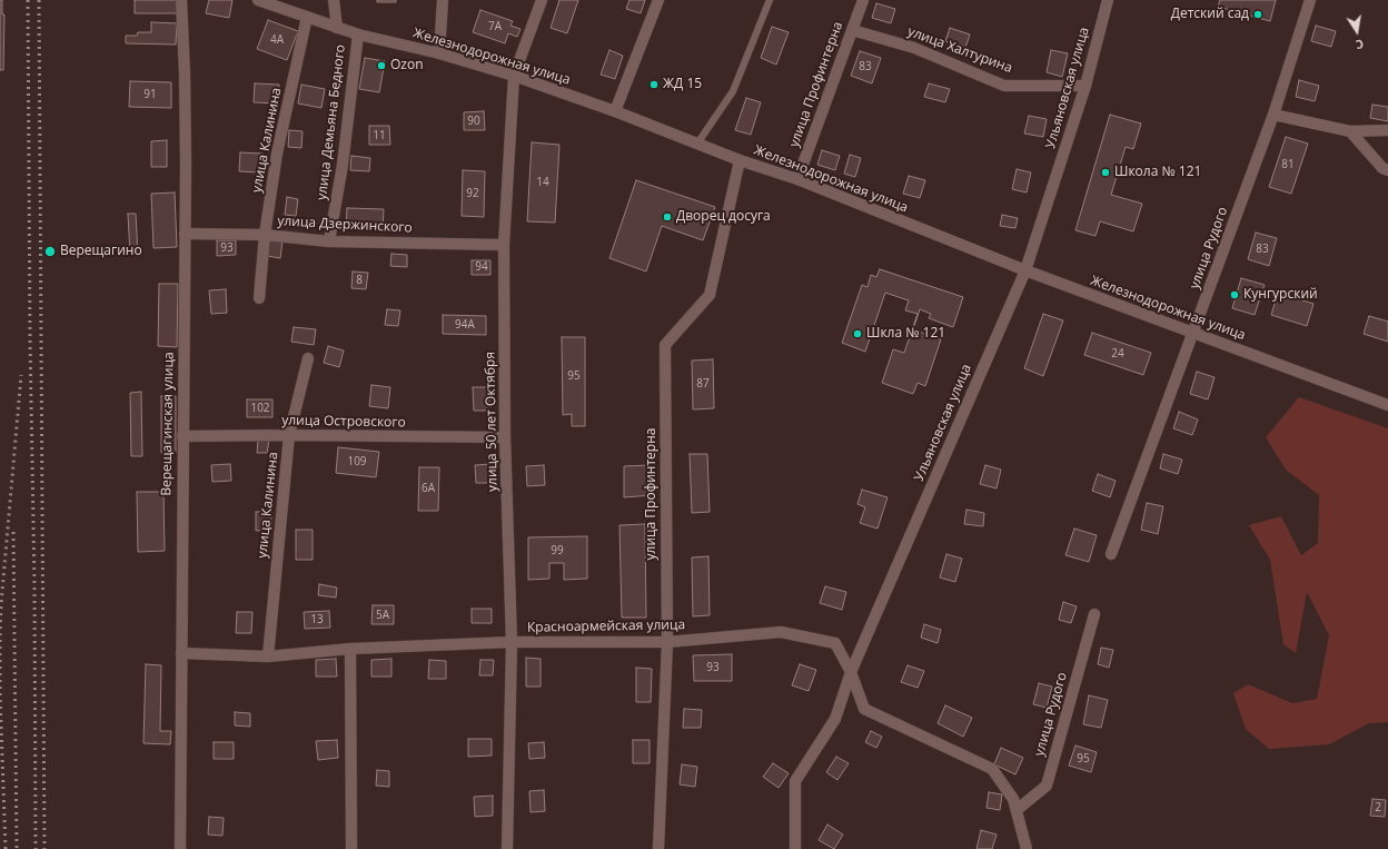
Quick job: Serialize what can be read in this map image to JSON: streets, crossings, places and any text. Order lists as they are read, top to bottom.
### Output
{
  "streets": {
    "street": [
      "улица Халтурина",
      "Железнодорожная улица",
      "улица Профинтерна",
      "Ульяновская улица",
      "улица Демьяна Бедного",
      "улица Калинина",
      "улица Дзержинского",
      "улица Рудого",
      "улица Островского",
      "улица 50 лет Октября",
      "Верещагинская улица",
      "Красноармейская улица"
    ]
  },
  "crossings": [
    ["улица Халтурина", "улица Профинтерна"],
    ["улица Халтурина", "Ульяновская улица"],
    ["Железнодорожная улица", "улица Профинтерна"],
    ["Железнодорожная улица", "Ульяновская улица"],
    ["Железнодорожная улица", "улица Демьяна Бедного"],
    ["Железнодорожная улица", "улица Калинина"],
    ["Железнодорожная улица", "улица Рудого"],
    ["Железнодорожная улица", "улица 50 лет Октября"],
    ["улица Профинтерна", "Красноармейская улица"],
    ["Ульяновская улица", "Красноармейская улица"],
    ["улица Демьяна Бедного", "улица Дзержинского"],
    ["улица Калинина", "улица Дзержинского"],
    ["улица Калинина", "улица Островского"],
    ["улица Калинина", "Красноармейская улица"],
    ["улица Дзержинского", "улица 50 лет Октября"],
    ["улица Дзержинского", "Верещагинская улица"],
    ["улица Рудого", "Красноармейская улица"],
    ["улица Островского", "улица 50 лет Октября"],
    ["улица Островского", "Верещагинская улица"],
    ["улица 50 лет Октября", "Красноармейская улица"],
    ["Верещагинская улица", "Красноармейская улица"]
  ],
  "places": [
    "Детский сад",
    "Ozon",
    "ЖД 15",
    "Школа № 121",
    "Дворец досуга",
    "Верещагино",
    "Кунгурский",
    "Шкла № 121"
  ],
  "house_numbers": [
    "7А",
    "4А",
    "83",
    "91",
    "90",
    "11",
    "81",
    "14",
    "92",
    "93",
    "83",
    "94",
    "8",
    "94А",
    "24",
    "95",
    "87",
    "102",
    "109",
    "6А",
    "99",
    "5А",
    "13",
    "93",
    "95",
    "2"
  ],
  "north": "bottom"
}
